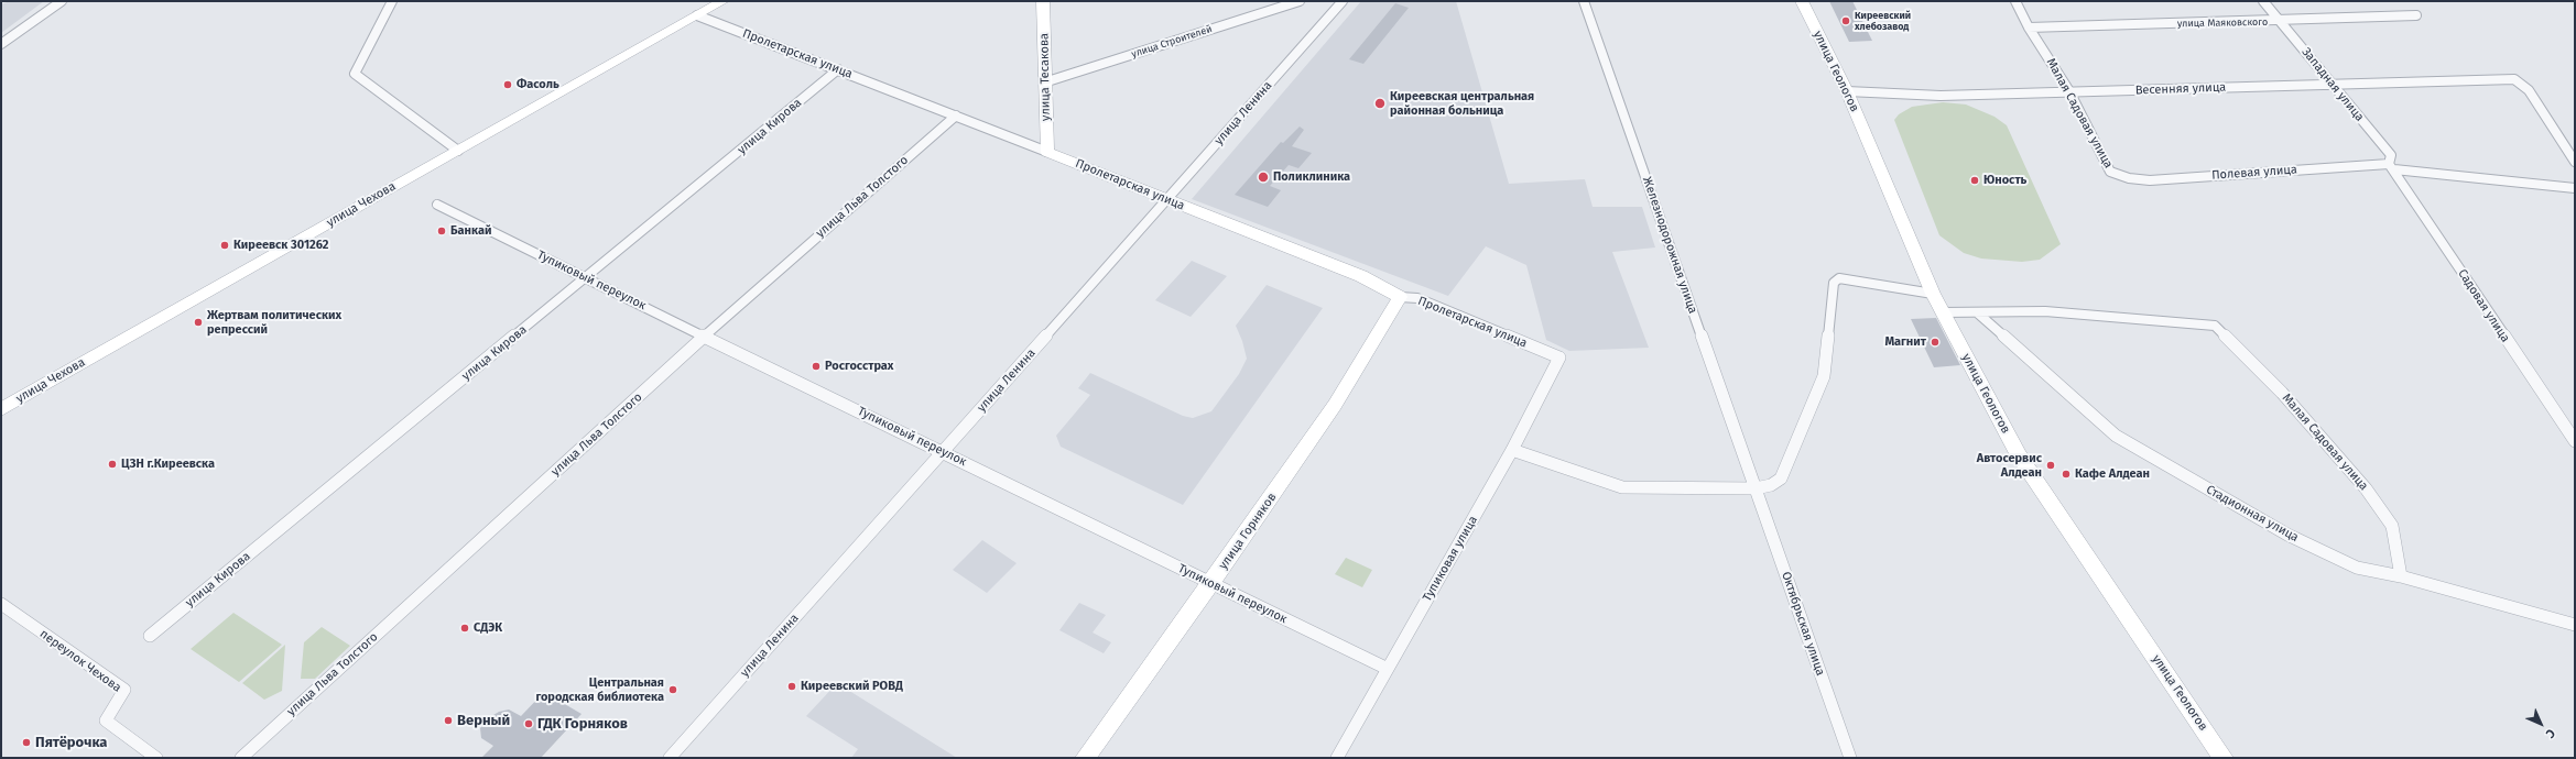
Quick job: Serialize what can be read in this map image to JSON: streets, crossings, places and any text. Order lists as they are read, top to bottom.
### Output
{
  "streets": {
    "main road": [
      "Пролетарская улица",
      "улица Геологов",
      "улица Тесакова",
      "улица Чехова",
      "улица Горняков"
    ],
    "street": [
      "улица Маяковского",
      "улица Строителей",
      "Западная улица",
      "Весенняя улица",
      "улица Ленина",
      "Малая Садовая улица",
      "улица Кирова",
      "Полевая улица",
      "улица Льва Толстого",
      "Железнодорожная улица",
      "Тупиковый переулок",
      "Садовая улица",
      "Стадионная улица",
      "Тупиковая улица",
      "Октябрьская улица",
      "переулок Чехова"
    ]
  },
  "crossings": [
    ["улица Маяковского", "Западная улица"],
    ["улица Маяковского", "Малая Садовая улица"],
    ["улица Строителей", "улица Тесакова"],
    ["Пролетарская улица", "улица Тесакова"],
    ["Пролетарская улица", "улица Ленина"],
    ["Пролетарская улица", "улица Кирова"],
    ["Пролетарская улица", "улица Льва Толстого"],
    ["Пролетарская улица", "улица Чехова"],
    ["Пролетарская улица", "улица Горняков"],
    ["Пролетарская улица", "Тупиковая улица"],
    ["улица Геологов", "Весенняя улица"],
    ["Западная улица", "Весенняя улица"],
    ["Западная улица", "Полевая улица"],
    ["Западная улица", "Садовая улица"],
    ["Весенняя улица", "Малая Садовая улица"],
    ["улица Ленина", "Тупиковый переулок"],
    ["Малая Садовая улица", "Полевая улица"],
    ["Малая Садовая улица", "Стадионная улица"],
    ["улица Кирова", "Тупиковый переулок"],
    ["Полевая улица", "Садовая улица"],
    ["улица Льва Толстого", "Тупиковый переулок"],
    ["Железнодорожная улица", "Октябрьская улица"],
    ["Тупиковый переулок", "улица Горняков"],
    ["Тупиковый переулок", "Тупиковая улица"]
  ],
  "places": [
    "Киреевский хлебозавод",
    "Фасоль",
    "Киреевская центральная районная больница",
    "Поликлиника",
    "Юность",
    "Банкай",
    "Киреевск 301262",
    "Жертвам политических репрессий",
    "Магнит",
    "Росгосстрах",
    "ЦЗН г.Киреевска",
    "Автосервис Алдеан",
    "Кафе Алдеан",
    "СДЭК",
    "Киреевский РОВД",
    "Центральная городская библиотека",
    "Верный",
    "ГДК Горняков",
    "Пятёрочка"
  ],
  "north": "bottom right"
}
